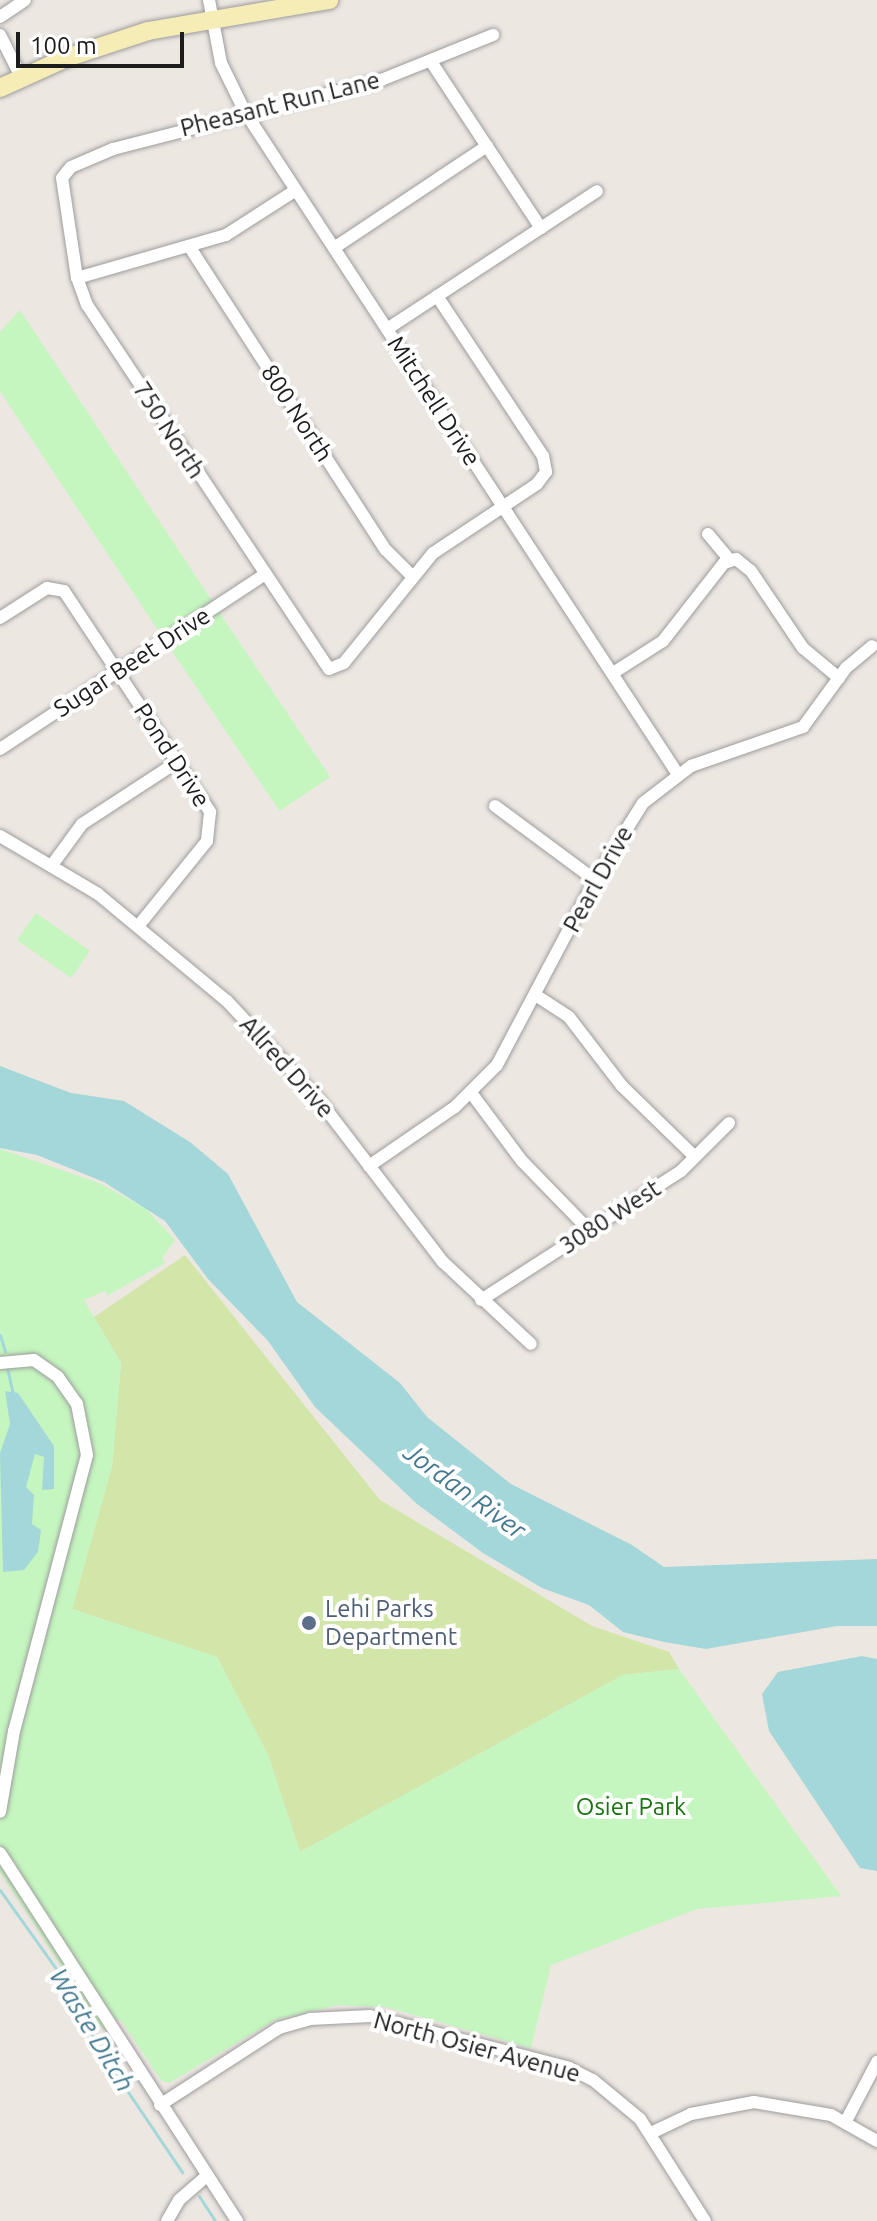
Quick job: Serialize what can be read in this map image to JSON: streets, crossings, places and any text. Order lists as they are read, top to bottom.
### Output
{
  "streets": {
    "street": [
      "Pheasant Run Lane",
      "Mitchell Drive",
      "800 North",
      "750 North",
      "Sugar Beet Drive",
      "Pond Drive",
      "Pearl Drive",
      "Allred Drive",
      "3080 West",
      "North Osier Avenue"
    ]
  },
  "crossings": [
    ["Pheasant Run Lane", "Mitchell Drive"],
    ["Pheasant Run Lane", "750 North"],
    ["Mitchell Drive", "Pearl Drive"],
    ["800 North", "750 North"],
    ["750 North", "Sugar Beet Drive"],
    ["Sugar Beet Drive", "Pond Drive"],
    ["Pond Drive", "Allred Drive"],
    ["Pearl Drive", "Allred Drive"],
    ["Allred Drive", "3080 West"]
  ],
  "water": ["Jordan River", "Waste Ditch"],
  "parks": ["Osier Park"],
  "places": ["Lehi Parks Department"],
  "scale_bar": "100 m"
}
